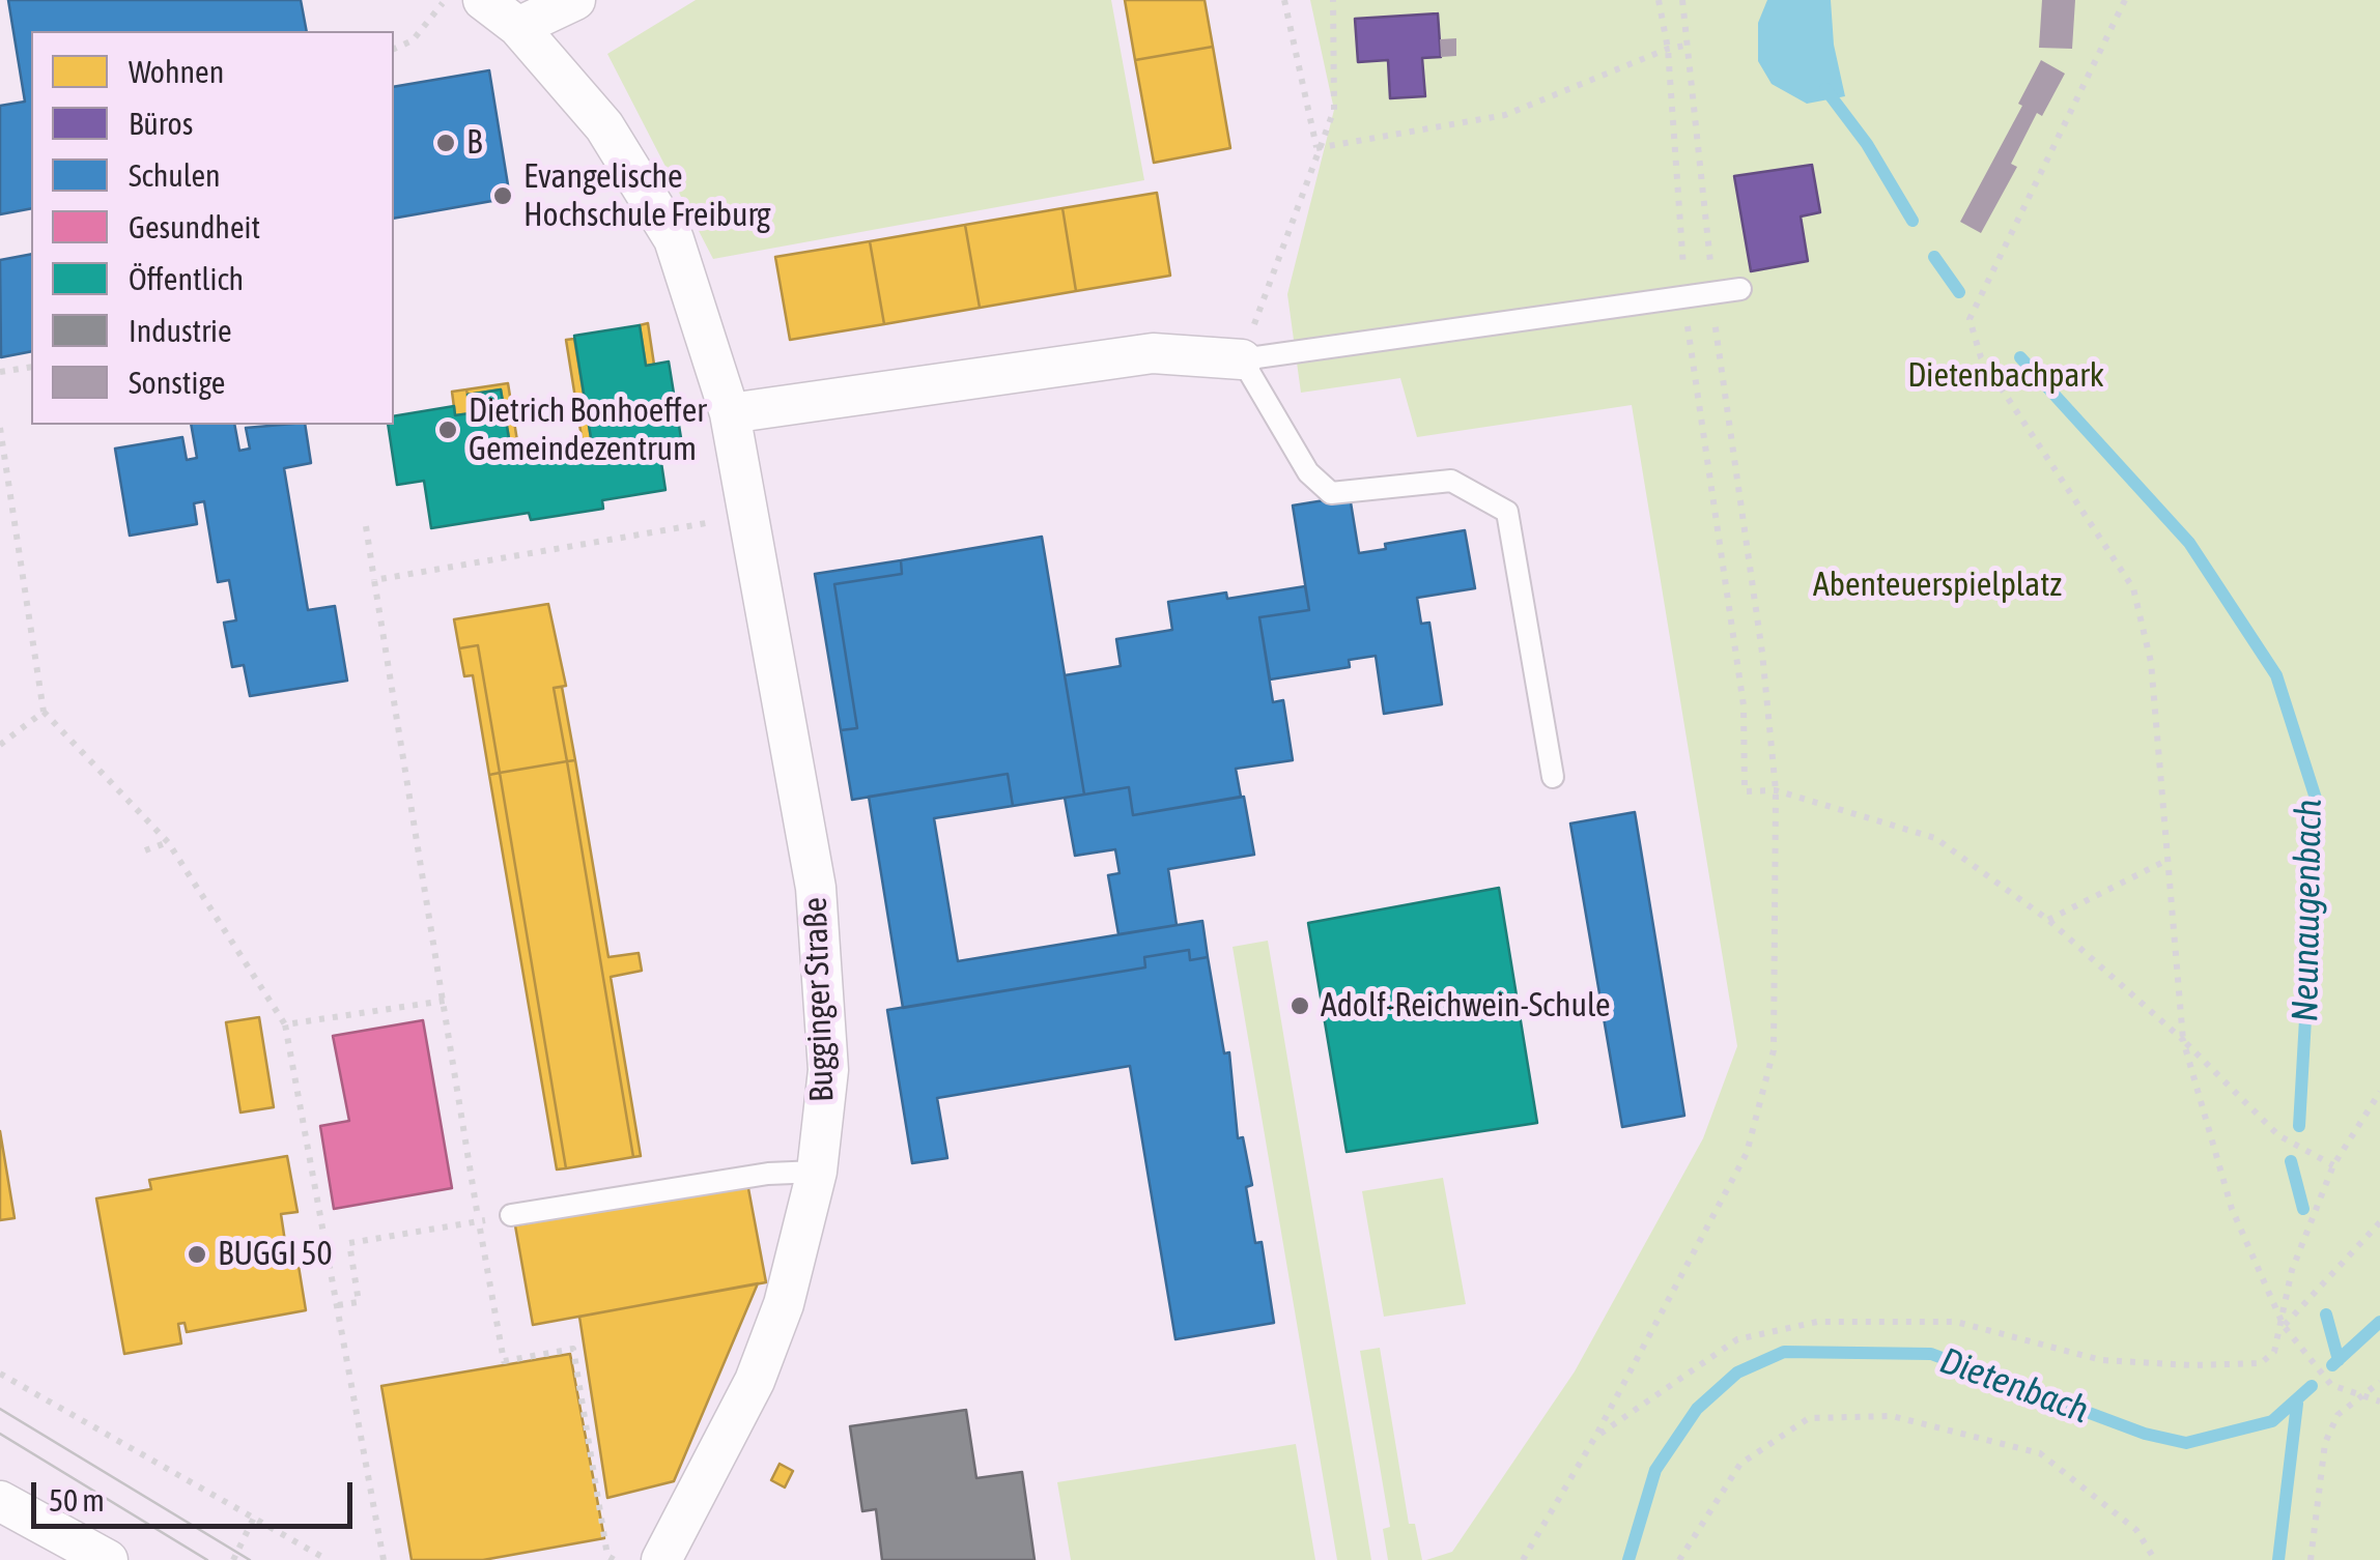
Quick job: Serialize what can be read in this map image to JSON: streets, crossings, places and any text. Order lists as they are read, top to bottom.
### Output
{
  "streets": {
    "street": ["Bugginger Straße"]
  },
  "water": ["Neunaugenbach", "Dietenbach"],
  "parks": ["Dietenbachpark", "Abenteuerspielplatz"],
  "places": [
    "B",
    "Evangelische Hochschule Freiburg",
    "Dietrich Bonhoeffer Gemeindezentrum",
    "Adolf-Reichwein-Schule",
    "BUGGI 50"
  ],
  "legend": [
    "Wohnen",
    "Büros",
    "Schulen",
    "Gesundheit",
    "Öffentlich",
    "Industrie",
    "Sonstige"
  ],
  "scale_bar": "50 m"
}
